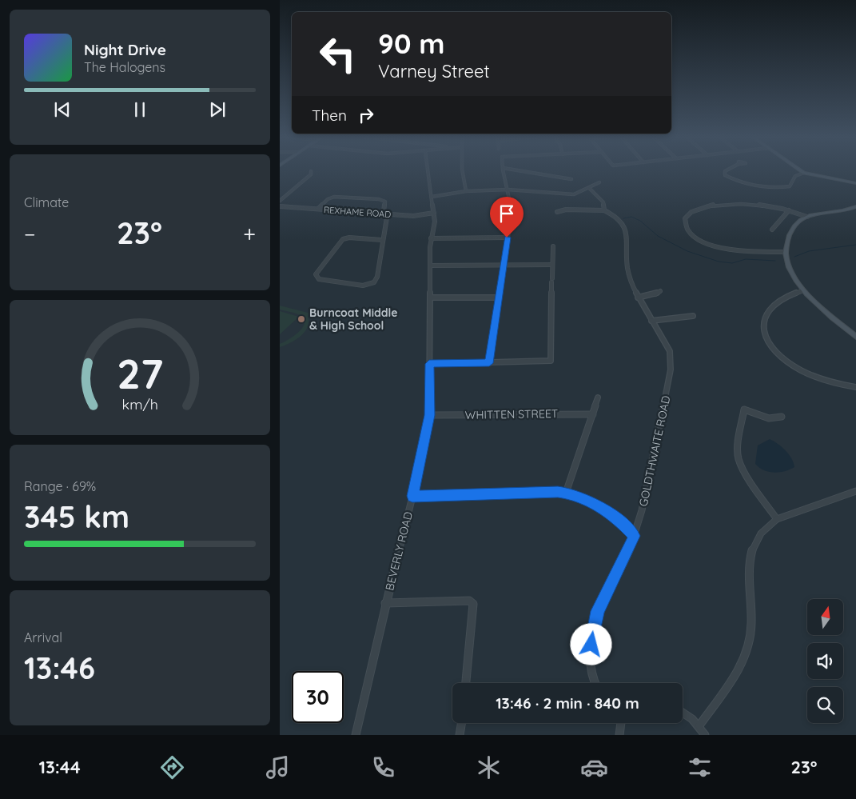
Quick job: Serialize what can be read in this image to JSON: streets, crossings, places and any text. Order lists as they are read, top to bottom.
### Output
{
  "streets": {
    "street": [
      "REXHAME ROAD",
      "WHITTEN STREET",
      "GOLDTHWAITE ROAD",
      "BEVERLY ROAD"
    ]
  },
  "crossings": [
    ["REXHAME ROAD", "BEVERLY ROAD"],
    ["WHITTEN STREET", "BEVERLY ROAD"]
  ],
  "places": ["Burncoat Middle & High School"],
  "north": "top",
  "page": {
    "turn": ["90 m", "Varney Street"],
    "song": ["Night Drive", "The Halogens"],
    "then": "Then",
    "tile": [
      "Climate",
      ["Range · 69%", "345 km"],
      ["Arrival", "13:46"]
    ],
    "heat": ["−", "23°", "+"],
    "limit": "30",
    "trip": "13:46 · 2 min · 840 m",
    "tabs": ["13:44", "23°"],
    "gauge": ["27", "km/h"]
  }
}
